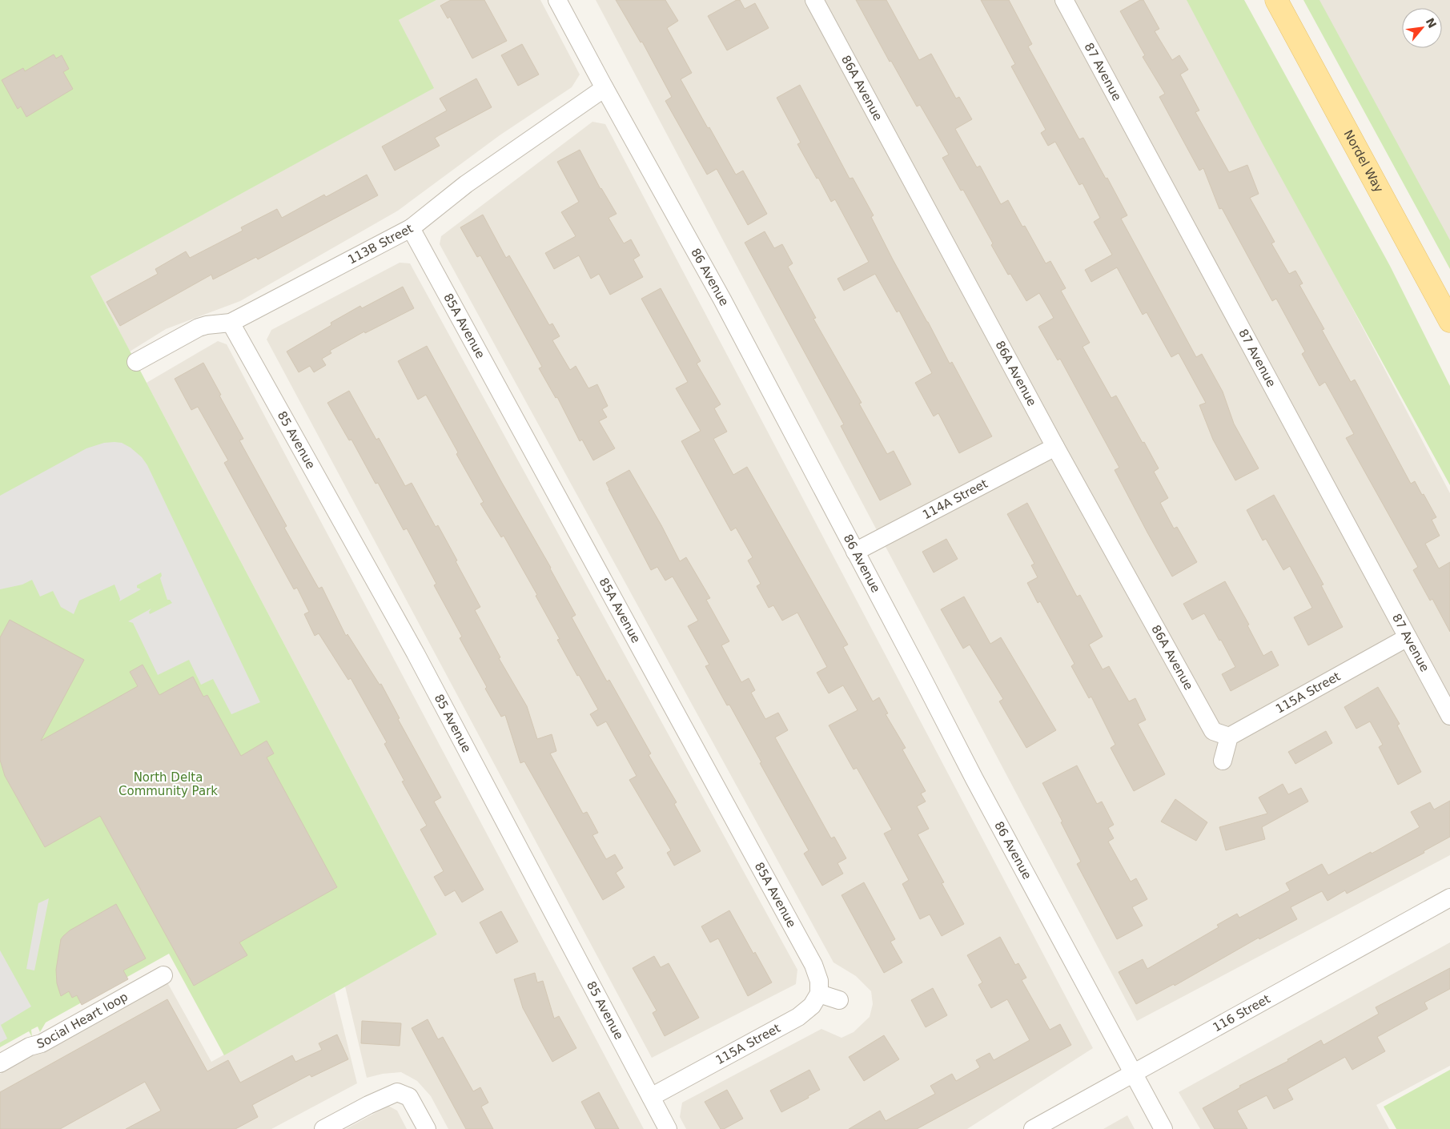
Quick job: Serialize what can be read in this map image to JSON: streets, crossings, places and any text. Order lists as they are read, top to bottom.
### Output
{
  "streets": {
    "main road": ["Nordel Way"],
    "street": [
      "87 Avenue",
      "86A Avenue",
      "113B Street",
      "86 Avenue",
      "85A Avenue",
      "85 Avenue",
      "114A Street",
      "115A Street",
      "116 Street",
      "Social Heart loop"
    ]
  },
  "crossings": [
    ["87 Avenue", "115A Street"],
    ["86A Avenue", "114A Street"],
    ["86A Avenue", "115A Street"],
    ["113B Street", "86 Avenue"],
    ["113B Street", "85A Avenue"],
    ["113B Street", "85 Avenue"],
    ["86 Avenue", "114A Street"],
    ["86 Avenue", "116 Street"],
    ["85A Avenue", "115A Street"],
    ["85 Avenue", "115A Street"]
  ],
  "parks": ["North Delta Community Park"],
  "north": "top right"
}
